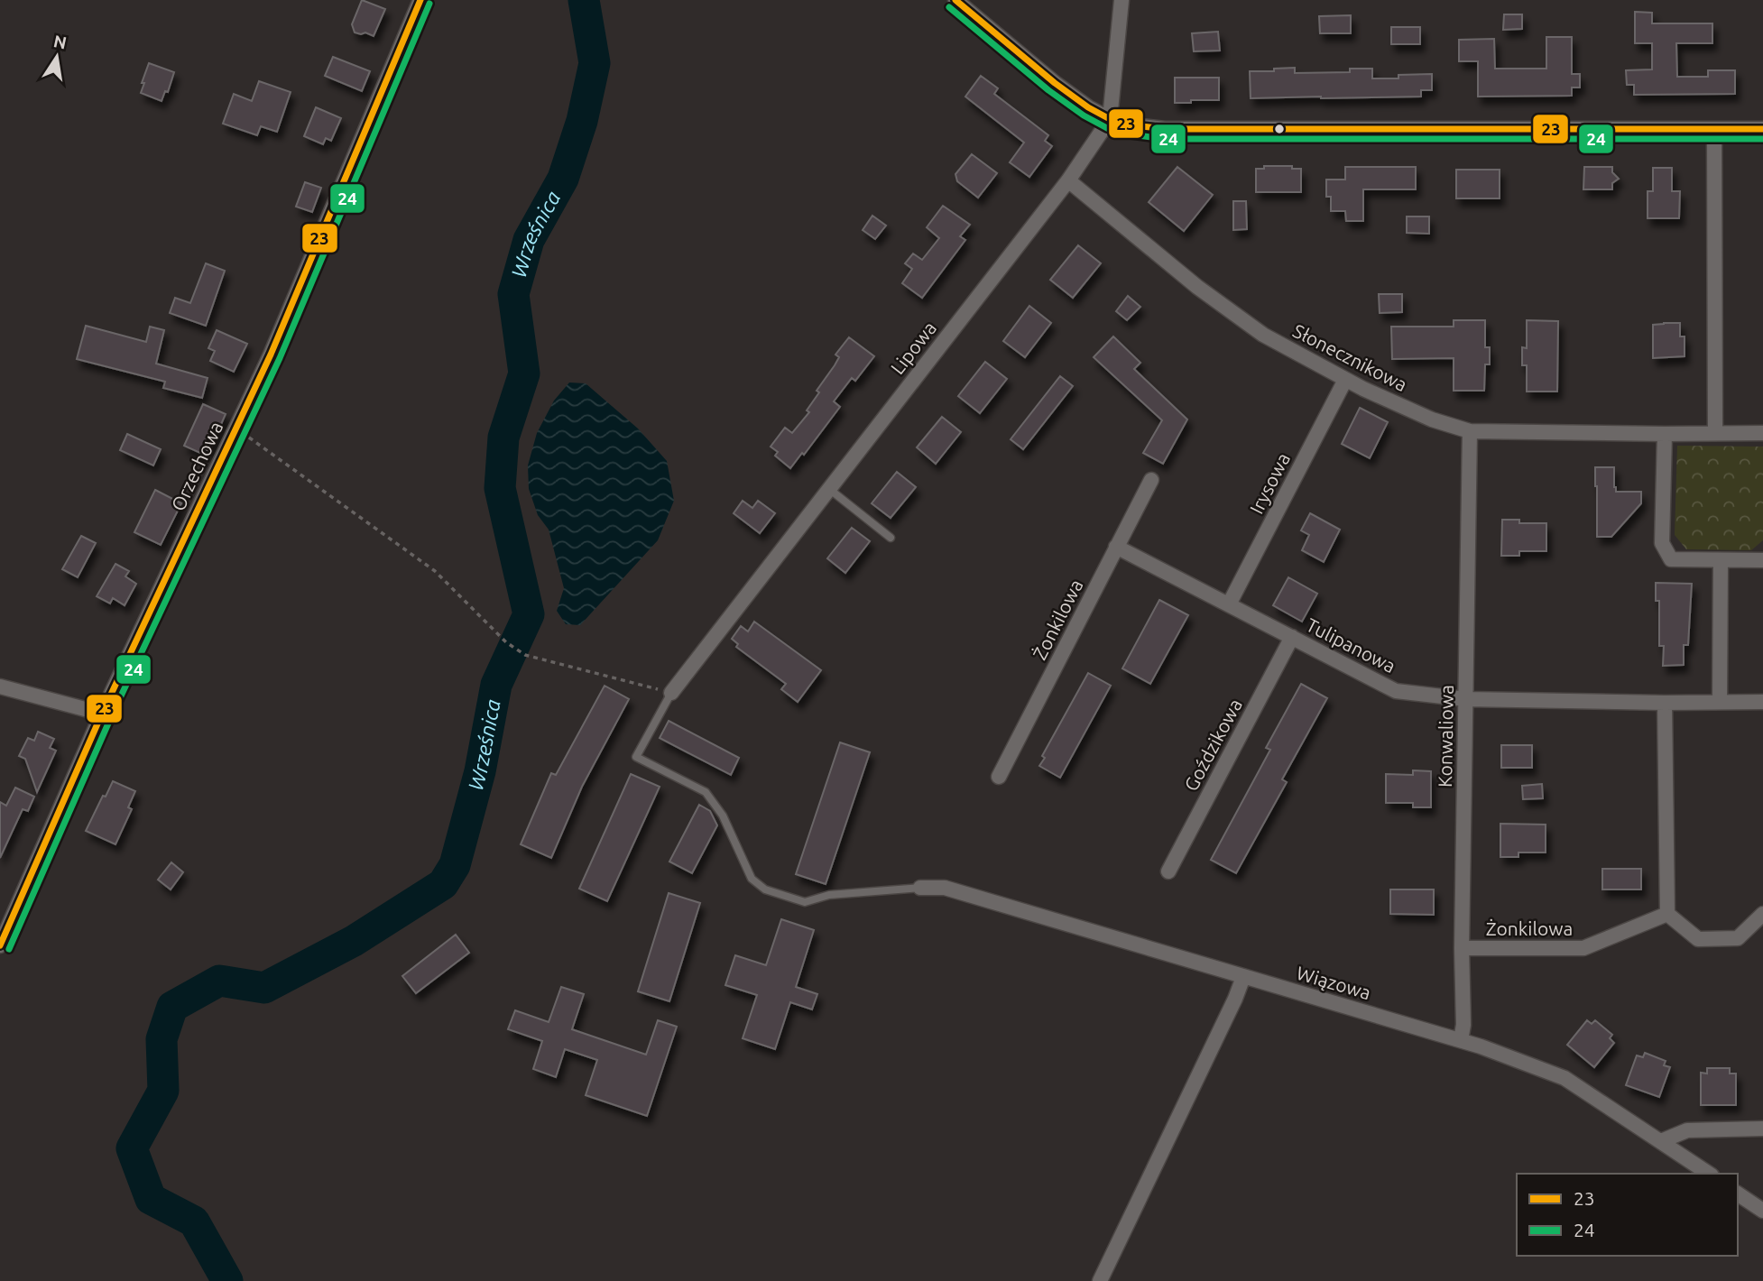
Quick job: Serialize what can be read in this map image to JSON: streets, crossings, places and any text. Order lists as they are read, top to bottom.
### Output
{
  "streets": {
    "street": [
      "Lipowa",
      "Słonecznikowa",
      "Orzechowa",
      "Irysowa",
      "Żonkilowa",
      "Tulipanowa",
      "Konwaliowa",
      "Goździkowa",
      "Wiązowa"
    ]
  },
  "crossings": [
    ["Lipowa", "Słonecznikowa"],
    ["Słonecznikowa", "Irysowa"],
    ["Słonecznikowa", "Konwaliowa"],
    ["Irysowa", "Tulipanowa"],
    ["Żonkilowa", "Tulipanowa"],
    ["Żonkilowa", "Konwaliowa"],
    ["Tulipanowa", "Konwaliowa"],
    ["Tulipanowa", "Goździkowa"],
    ["Konwaliowa", "Wiązowa"]
  ],
  "water": ["Wrześnica"],
  "lines": ["transit line 23", "transit line 24"],
  "legend": ["23", "24"],
  "north": "top"
}
